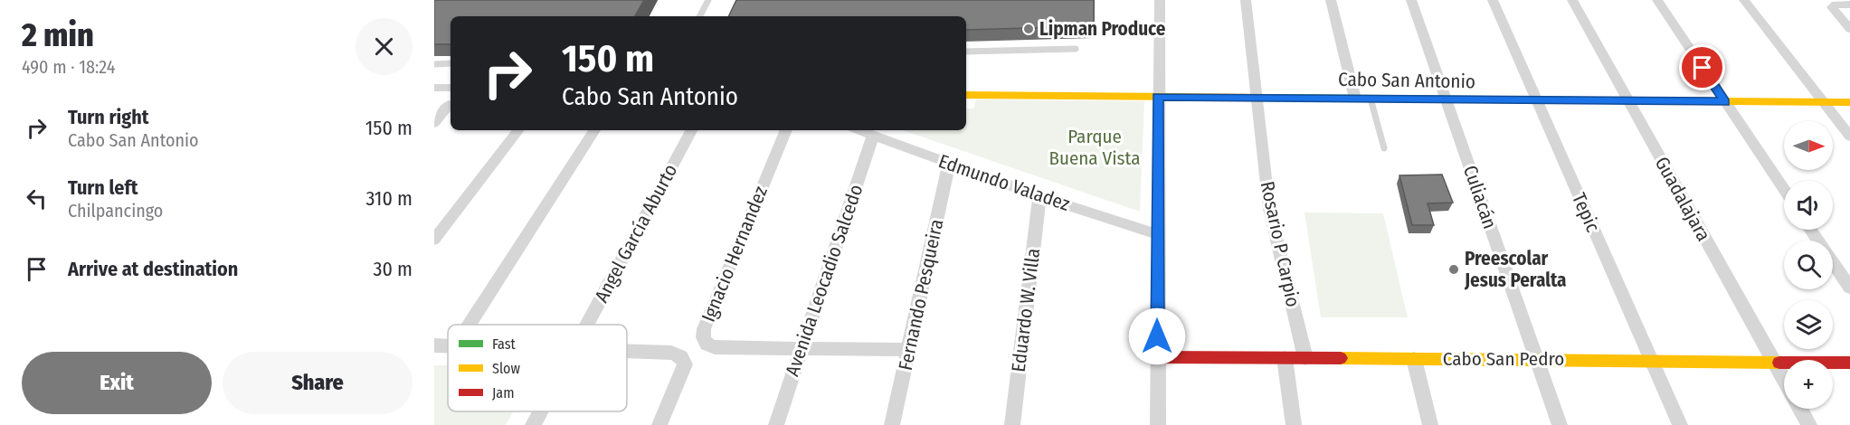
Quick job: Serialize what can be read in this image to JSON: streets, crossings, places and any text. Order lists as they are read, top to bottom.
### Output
{
  "streets": {
    "street": [
      "Cabo San Antonio",
      "Edmundo Valadez",
      "Culiacán",
      "Guadalajara",
      "Tepic",
      "Angel García Aburto",
      "Rosario P Carpio",
      "Ignacio Hernandez",
      "Avenida Leocadio Salcedo",
      "Fernando Pesqueira",
      "Eduardo W. Villa",
      "Cabo San Pedro"
    ]
  },
  "crossings": [
    ["Cabo San Antonio", "Culiacán"],
    ["Cabo San Antonio", "Guadalajara"],
    ["Cabo San Antonio", "Tepic"],
    ["Cabo San Antonio", "Rosario P Carpio"],
    ["Edmundo Valadez", "Avenida Leocadio Salcedo"],
    ["Edmundo Valadez", "Fernando Pesqueira"],
    ["Edmundo Valadez", "Eduardo W. Villa"],
    ["Culiacán", "Cabo San Pedro"],
    ["Guadalajara", "Cabo San Pedro"],
    ["Tepic", "Cabo San Pedro"],
    ["Rosario P Carpio", "Cabo San Pedro"],
    ["Ignacio Hernandez", "Avenida Leocadio Salcedo"],
    ["Ignacio Hernandez", "Fernando Pesqueira"]
  ],
  "parks": ["Parque Buena Vista"],
  "places": ["Lipman Produce", "Preescolar Jesus Peralta"],
  "legend": ["Fast", "Slow", "Jam"],
  "north": "right",
  "page": {
    "heading": ["2 min", "490 m · 18:24"],
    "turn": ["150 m", "Cabo San Antonio"],
    "list": [
      {
        "name": "Turn right",
        "note": "Cabo San Antonio",
        "value": "150 m"
      },
      {
        "name": "Turn left",
        "note": "Chilpancingo",
        "value": "310 m"
      },
      {
        "name": "Arrive at destination",
        "value": "30 m"
      }
    ],
    "map_buttons": "+",
    "buttons": ["Exit", "Share"]
  }
}
